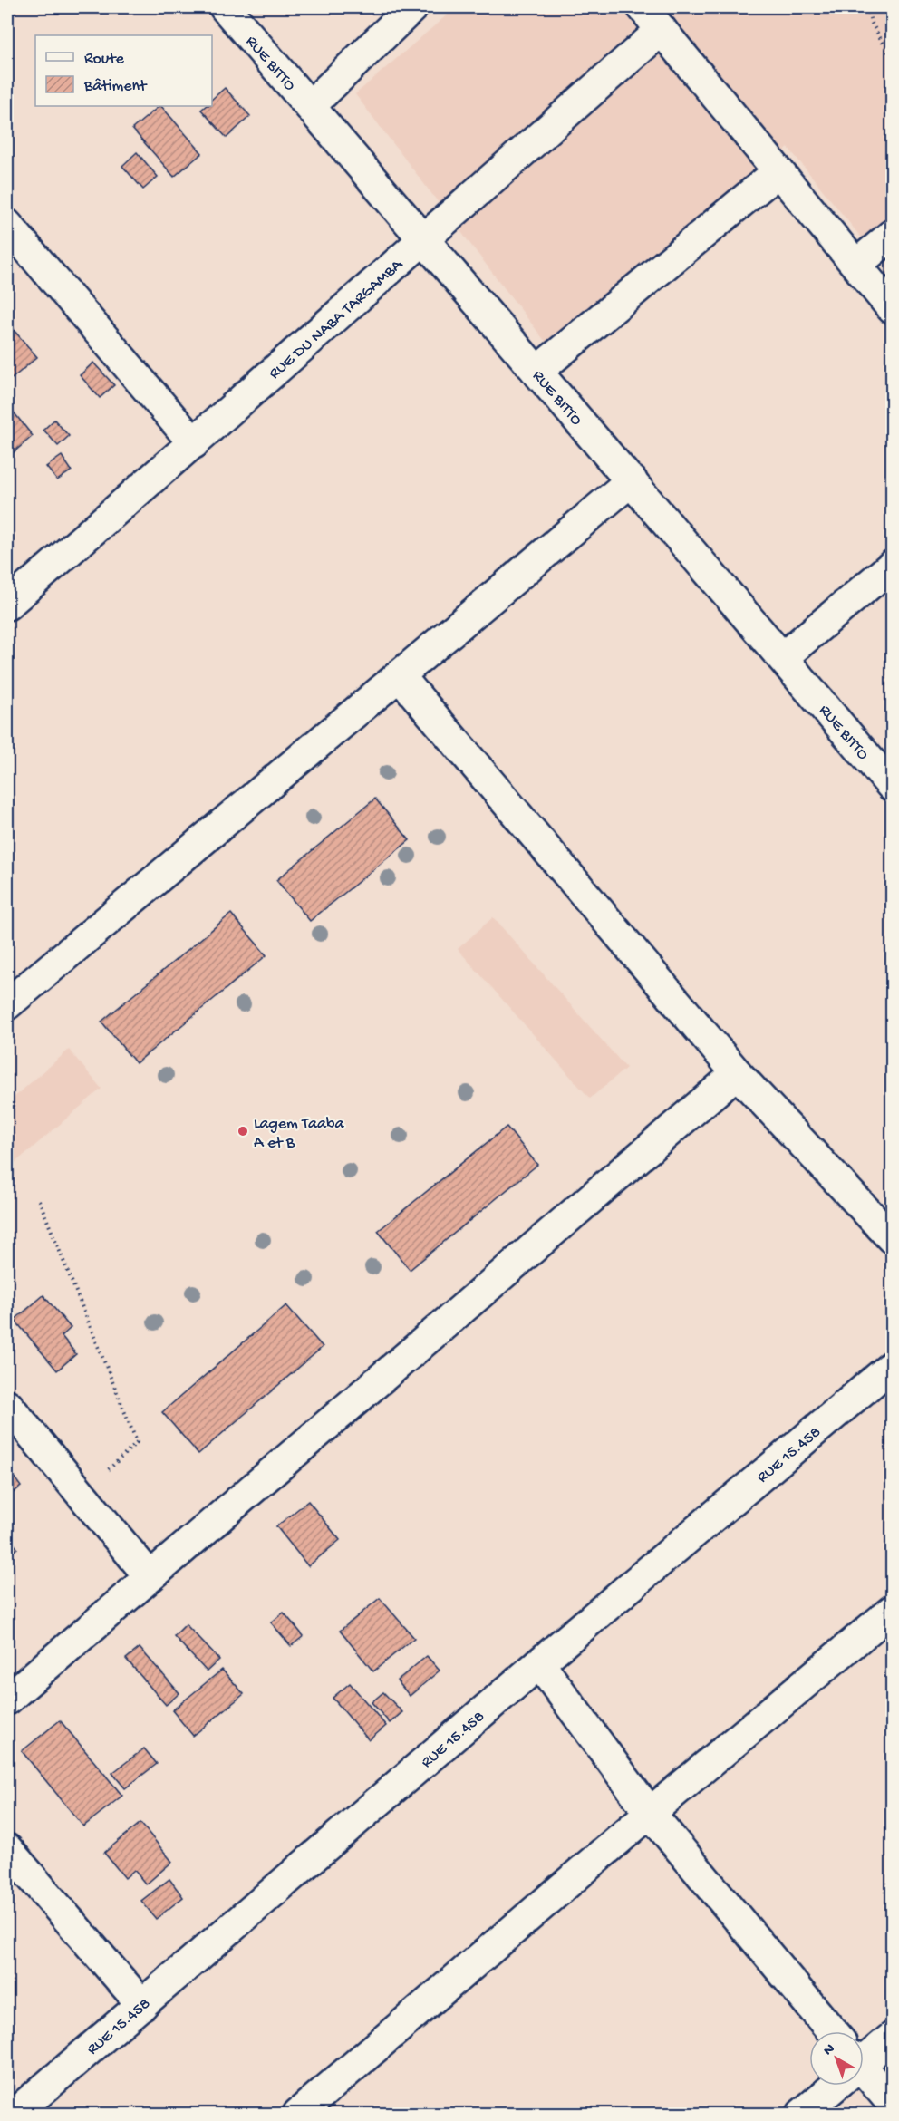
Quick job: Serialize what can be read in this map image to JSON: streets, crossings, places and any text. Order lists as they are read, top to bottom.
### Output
{
  "streets": {
    "street": ["RUE BITTO", "RUE DU NABA TARGAMBA", "RUE 15.458"]
  },
  "crossings": [
    ["RUE BITTO", "RUE DU NABA TARGAMBA"]
  ],
  "places": ["Lagem Taaba A et B"],
  "legend": ["Route", "Bâtiment"],
  "north": "top left"
}
